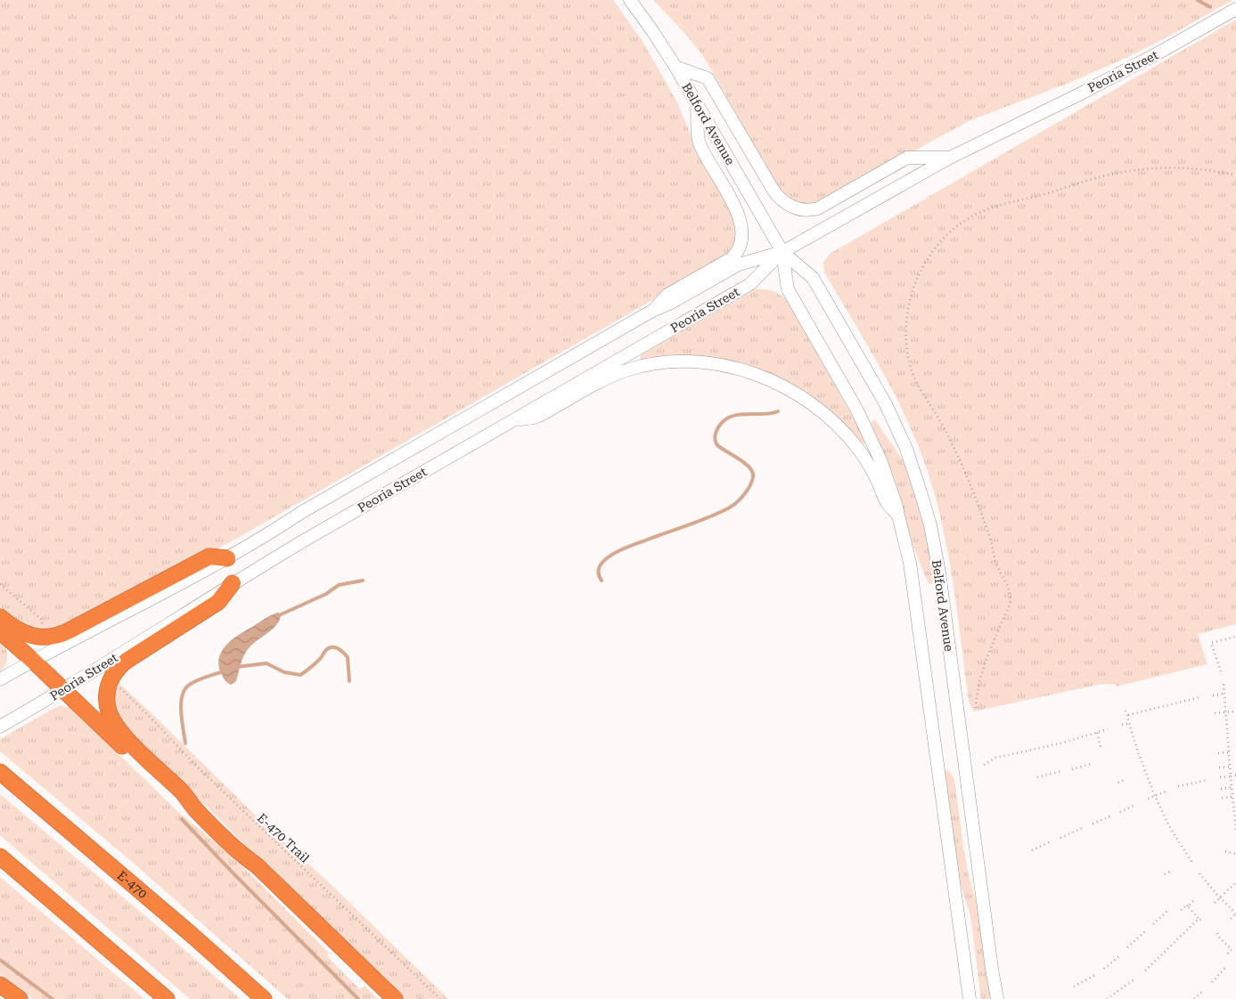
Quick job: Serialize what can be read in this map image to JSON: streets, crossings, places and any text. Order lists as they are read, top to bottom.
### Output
{
  "streets": {
    "highway": ["E-470"],
    "main road": ["Peoria Street", "Belford Avenue"],
    "path": ["E-470 Trail"]
  },
  "crossings": [
    ["Peoria Street", "Belford Avenue"]
  ]
}
